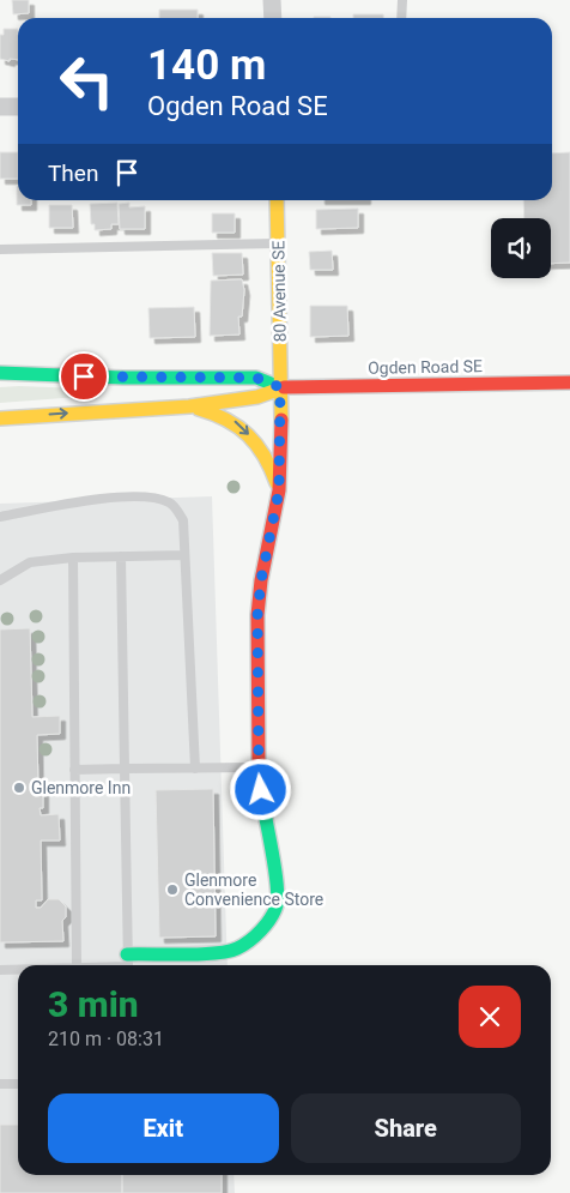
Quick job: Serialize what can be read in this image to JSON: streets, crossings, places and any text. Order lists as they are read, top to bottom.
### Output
{
  "streets": {
    "street": ["80 Avenue SE", "Ogden Road SE"]
  },
  "crossings": [
    ["80 Avenue SE", "Ogden Road SE"]
  ],
  "places": ["Glenmore Inn", "Glenmore Convenience Store"],
  "page": {
    "turn": ["140 m", "Ogden Road SE"],
    "then": "Then",
    "heading": ["3 min", "210 m · 08:31"],
    "buttons": ["Exit", "Share"]
  }
}
